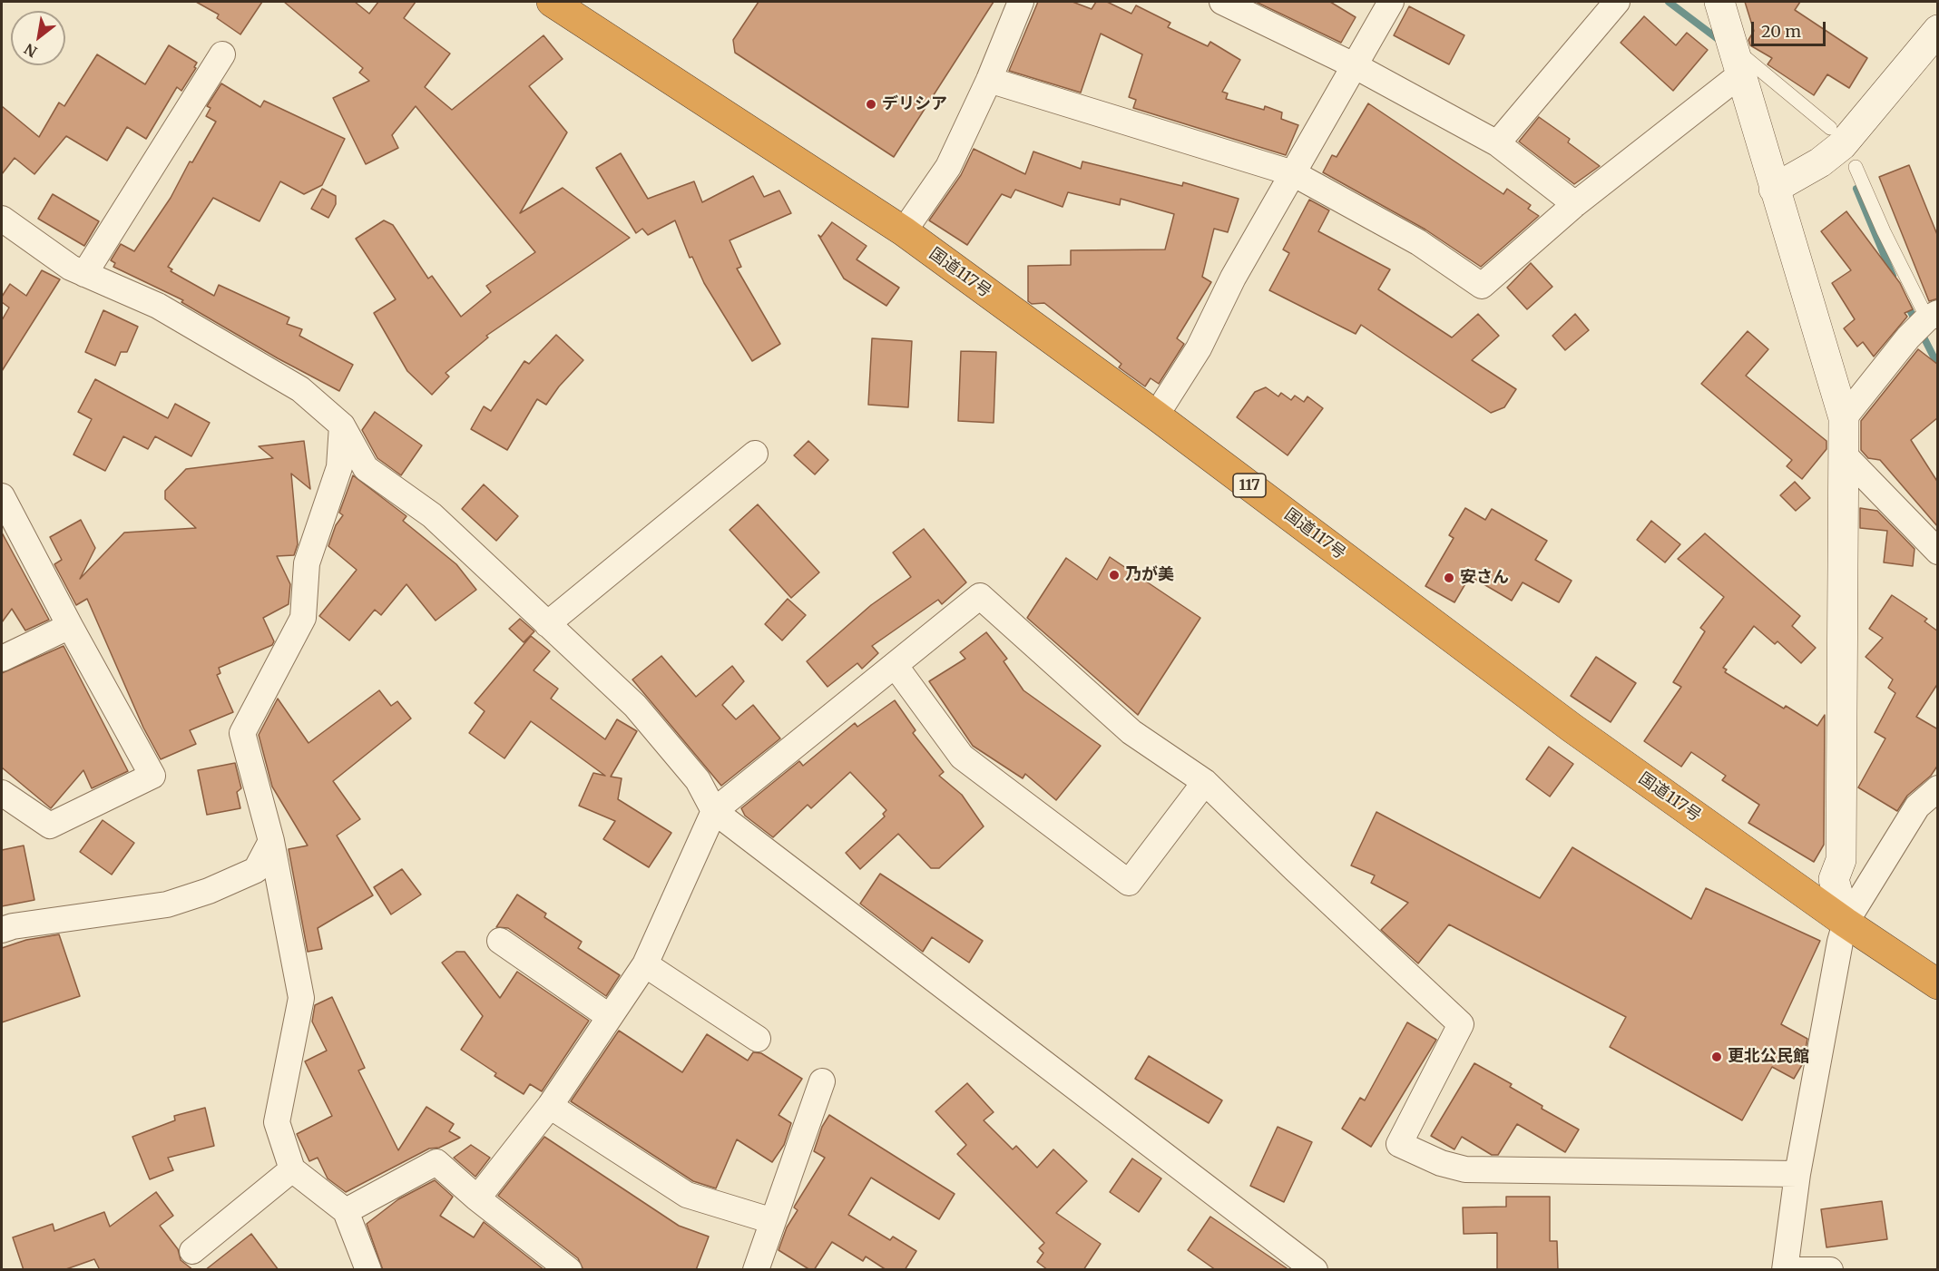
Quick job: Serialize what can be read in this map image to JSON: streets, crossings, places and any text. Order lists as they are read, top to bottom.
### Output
{
  "streets": {
    "highway": ["国道117号", "117"]
  },
  "places": [
    "デリシア",
    "乃が美",
    "安さん",
    "更北公民館"
  ],
  "scale_bar": "20 m",
  "north": "bottom left"
}
